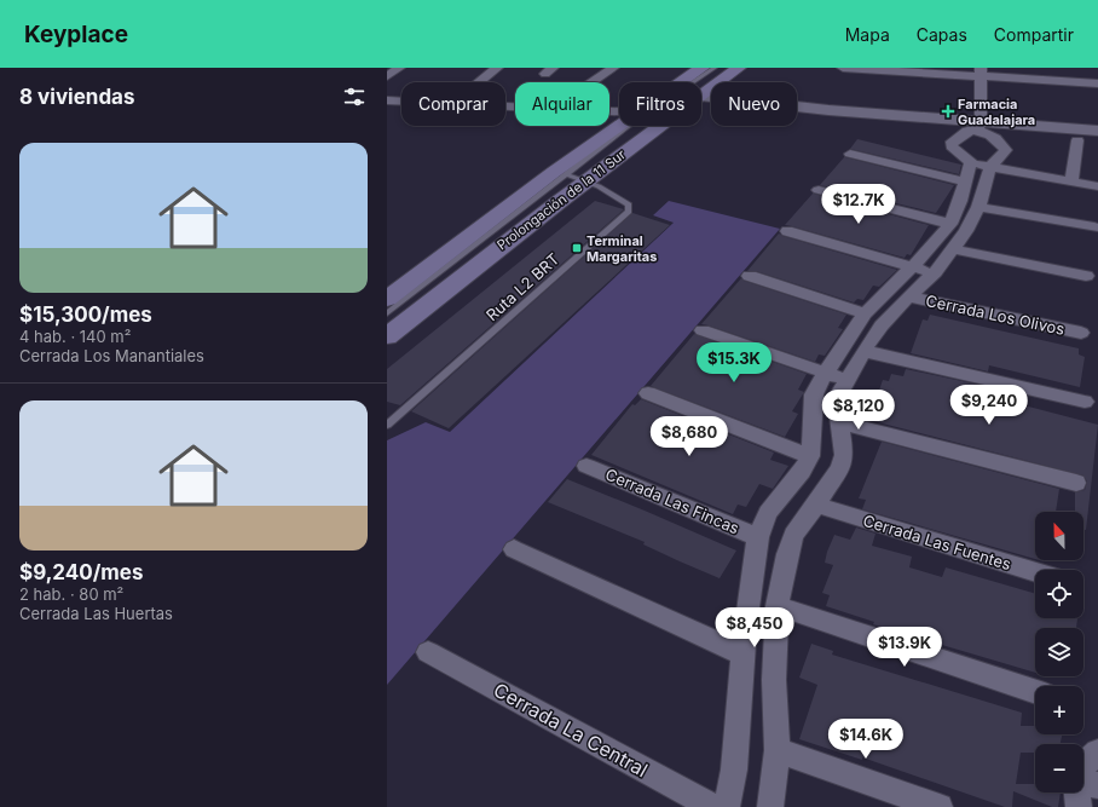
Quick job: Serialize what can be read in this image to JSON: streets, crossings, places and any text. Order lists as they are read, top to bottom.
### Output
{
  "streets": {
    "main road": ["Prolongación de la 11 Sur"],
    "street": [
      "Cerrada Los Olivos",
      "Cerrada Las Fincas",
      "Cerrada Las Fuentes",
      "Cerrada La Central"
    ],
    "lane": ["Ruta L2 BRT"]
  },
  "crossings": [
    ["Prolongación de la 11 Sur", "Ruta L2 BRT"]
  ],
  "places": {
    "health": ["Farmacia Guadalajara"],
    "transit": ["Terminal Margaritas"]
  },
  "north": "top",
  "page": {
    "header": "Keyplace",
    "nav": ["Mapa", "Capas", "Compartir"],
    "heading": "8 viviendas",
    "chip": [
      "Comprar",
      "Alquilar",
      "Filtros",
      "Nuevo"
    ],
    "list": [
      {
        "name": "$15,300/mes",
        "note": "4 hab. · 140 m² · Cerrada Los Manantiales"
      },
      {
        "name": "$9,240/mes",
        "note": "2 hab. · 80 m² · Cerrada Las Huertas"
      }
    ],
    "price": [
      "$12.7K",
      "$15.3K",
      "$9,240",
      "$8,120",
      "$8,680",
      "$8,450",
      "$13.9K",
      "$14.6K"
    ],
    "map_buttons": ["+", "−"]
  }
}
